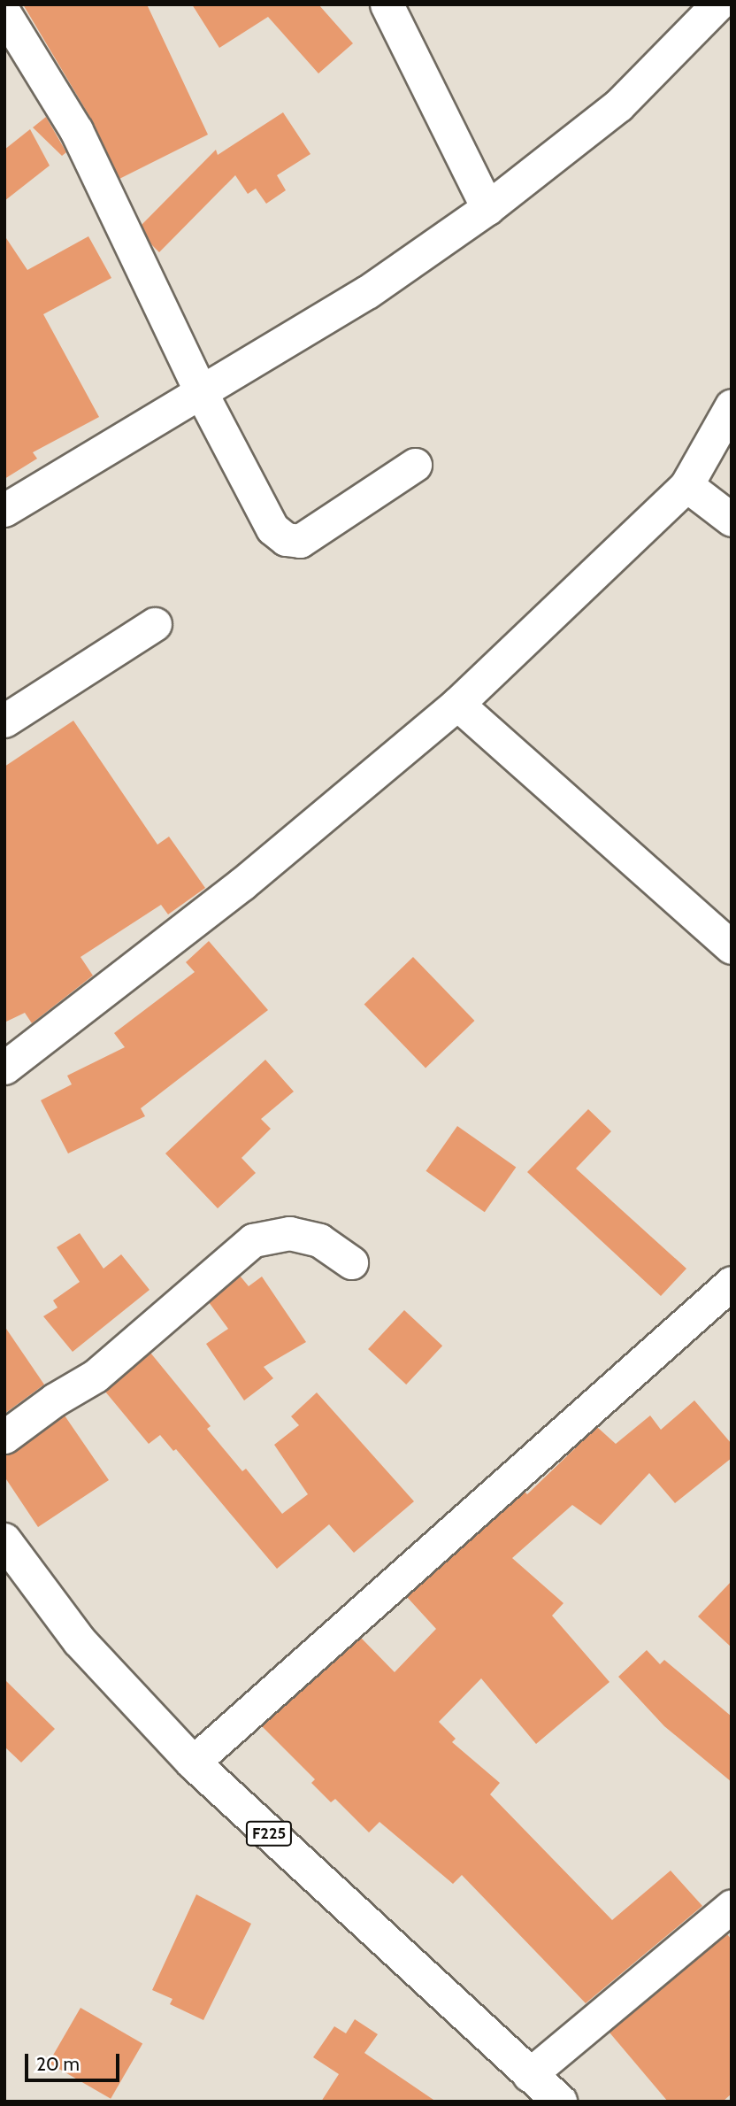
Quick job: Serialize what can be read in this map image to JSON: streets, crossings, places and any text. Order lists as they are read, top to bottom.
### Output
{
  "streets": {
    "main road": ["F225"]
  },
  "scale_bar": "20 m"
}
